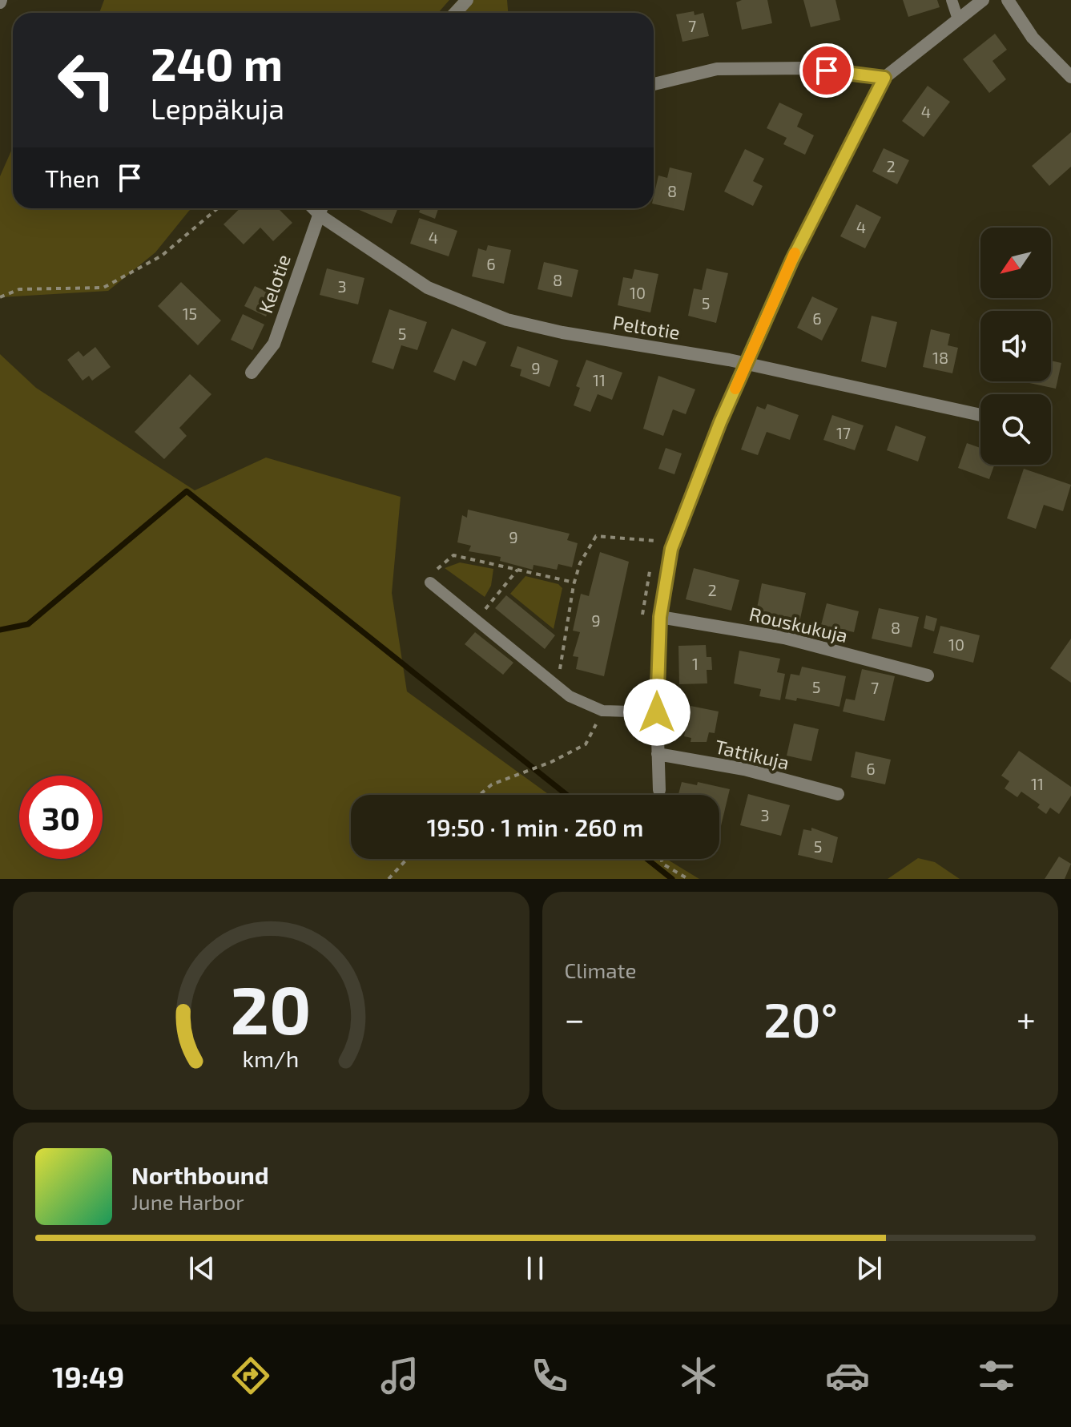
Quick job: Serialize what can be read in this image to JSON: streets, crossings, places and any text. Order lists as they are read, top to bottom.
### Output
{
  "streets": {
    "street": [
      "Kelotie",
      "Peltotie",
      "Rouskukuja",
      "Tattikuja"
    ]
  },
  "crossings": [
    ["Kelotie", "Peltotie"]
  ],
  "house_numbers": [
    "7",
    "4",
    "2",
    "8",
    "4",
    "4",
    "6",
    "8",
    "3",
    "10",
    "5",
    "15",
    "6",
    "5",
    "18",
    "9",
    "11",
    "17",
    "9",
    "2",
    "9",
    "8",
    "10",
    "1",
    "5",
    "7",
    "6",
    "11",
    "3",
    "5"
  ],
  "north": "bottom left",
  "page": {
    "turn": ["240 m", "Leppäkuja"],
    "then": "Then",
    "limit": "30",
    "trip": "19:50 · 1 min · 260 m",
    "tile": "Climate",
    "heat": ["−", "20°", "+"],
    "song": ["Northbound", "June Harbor"],
    "tabs": "19:49",
    "gauge": ["20", "km/h"]
  }
}
